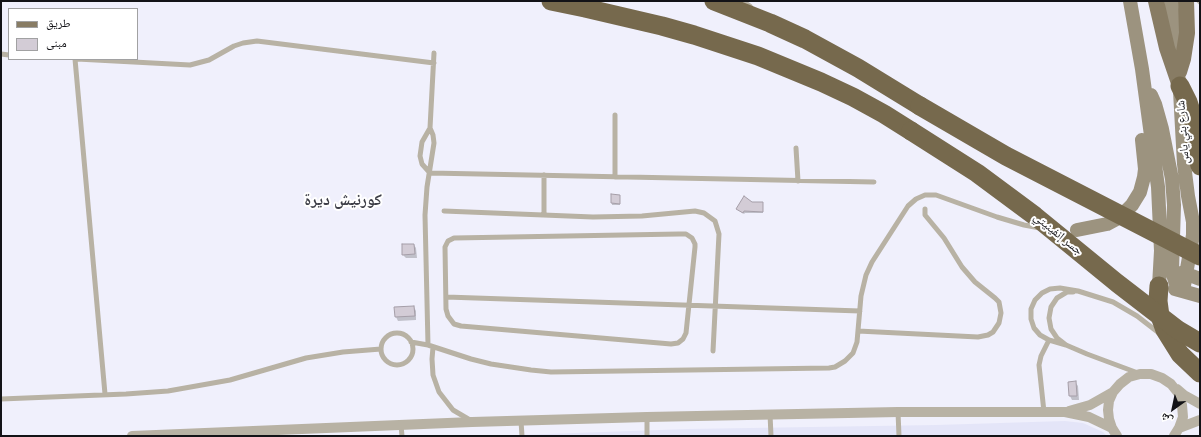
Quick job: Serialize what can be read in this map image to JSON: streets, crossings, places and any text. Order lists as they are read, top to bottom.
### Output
{
  "streets": {
    "highway": ["جسر إنفينيتي"],
    "main road": ["شارع بني ياس"]
  },
  "districts": ["كورنيش ديرة"],
  "legend": ["طريق", "مبنى"],
  "north": "bottom left"
}
